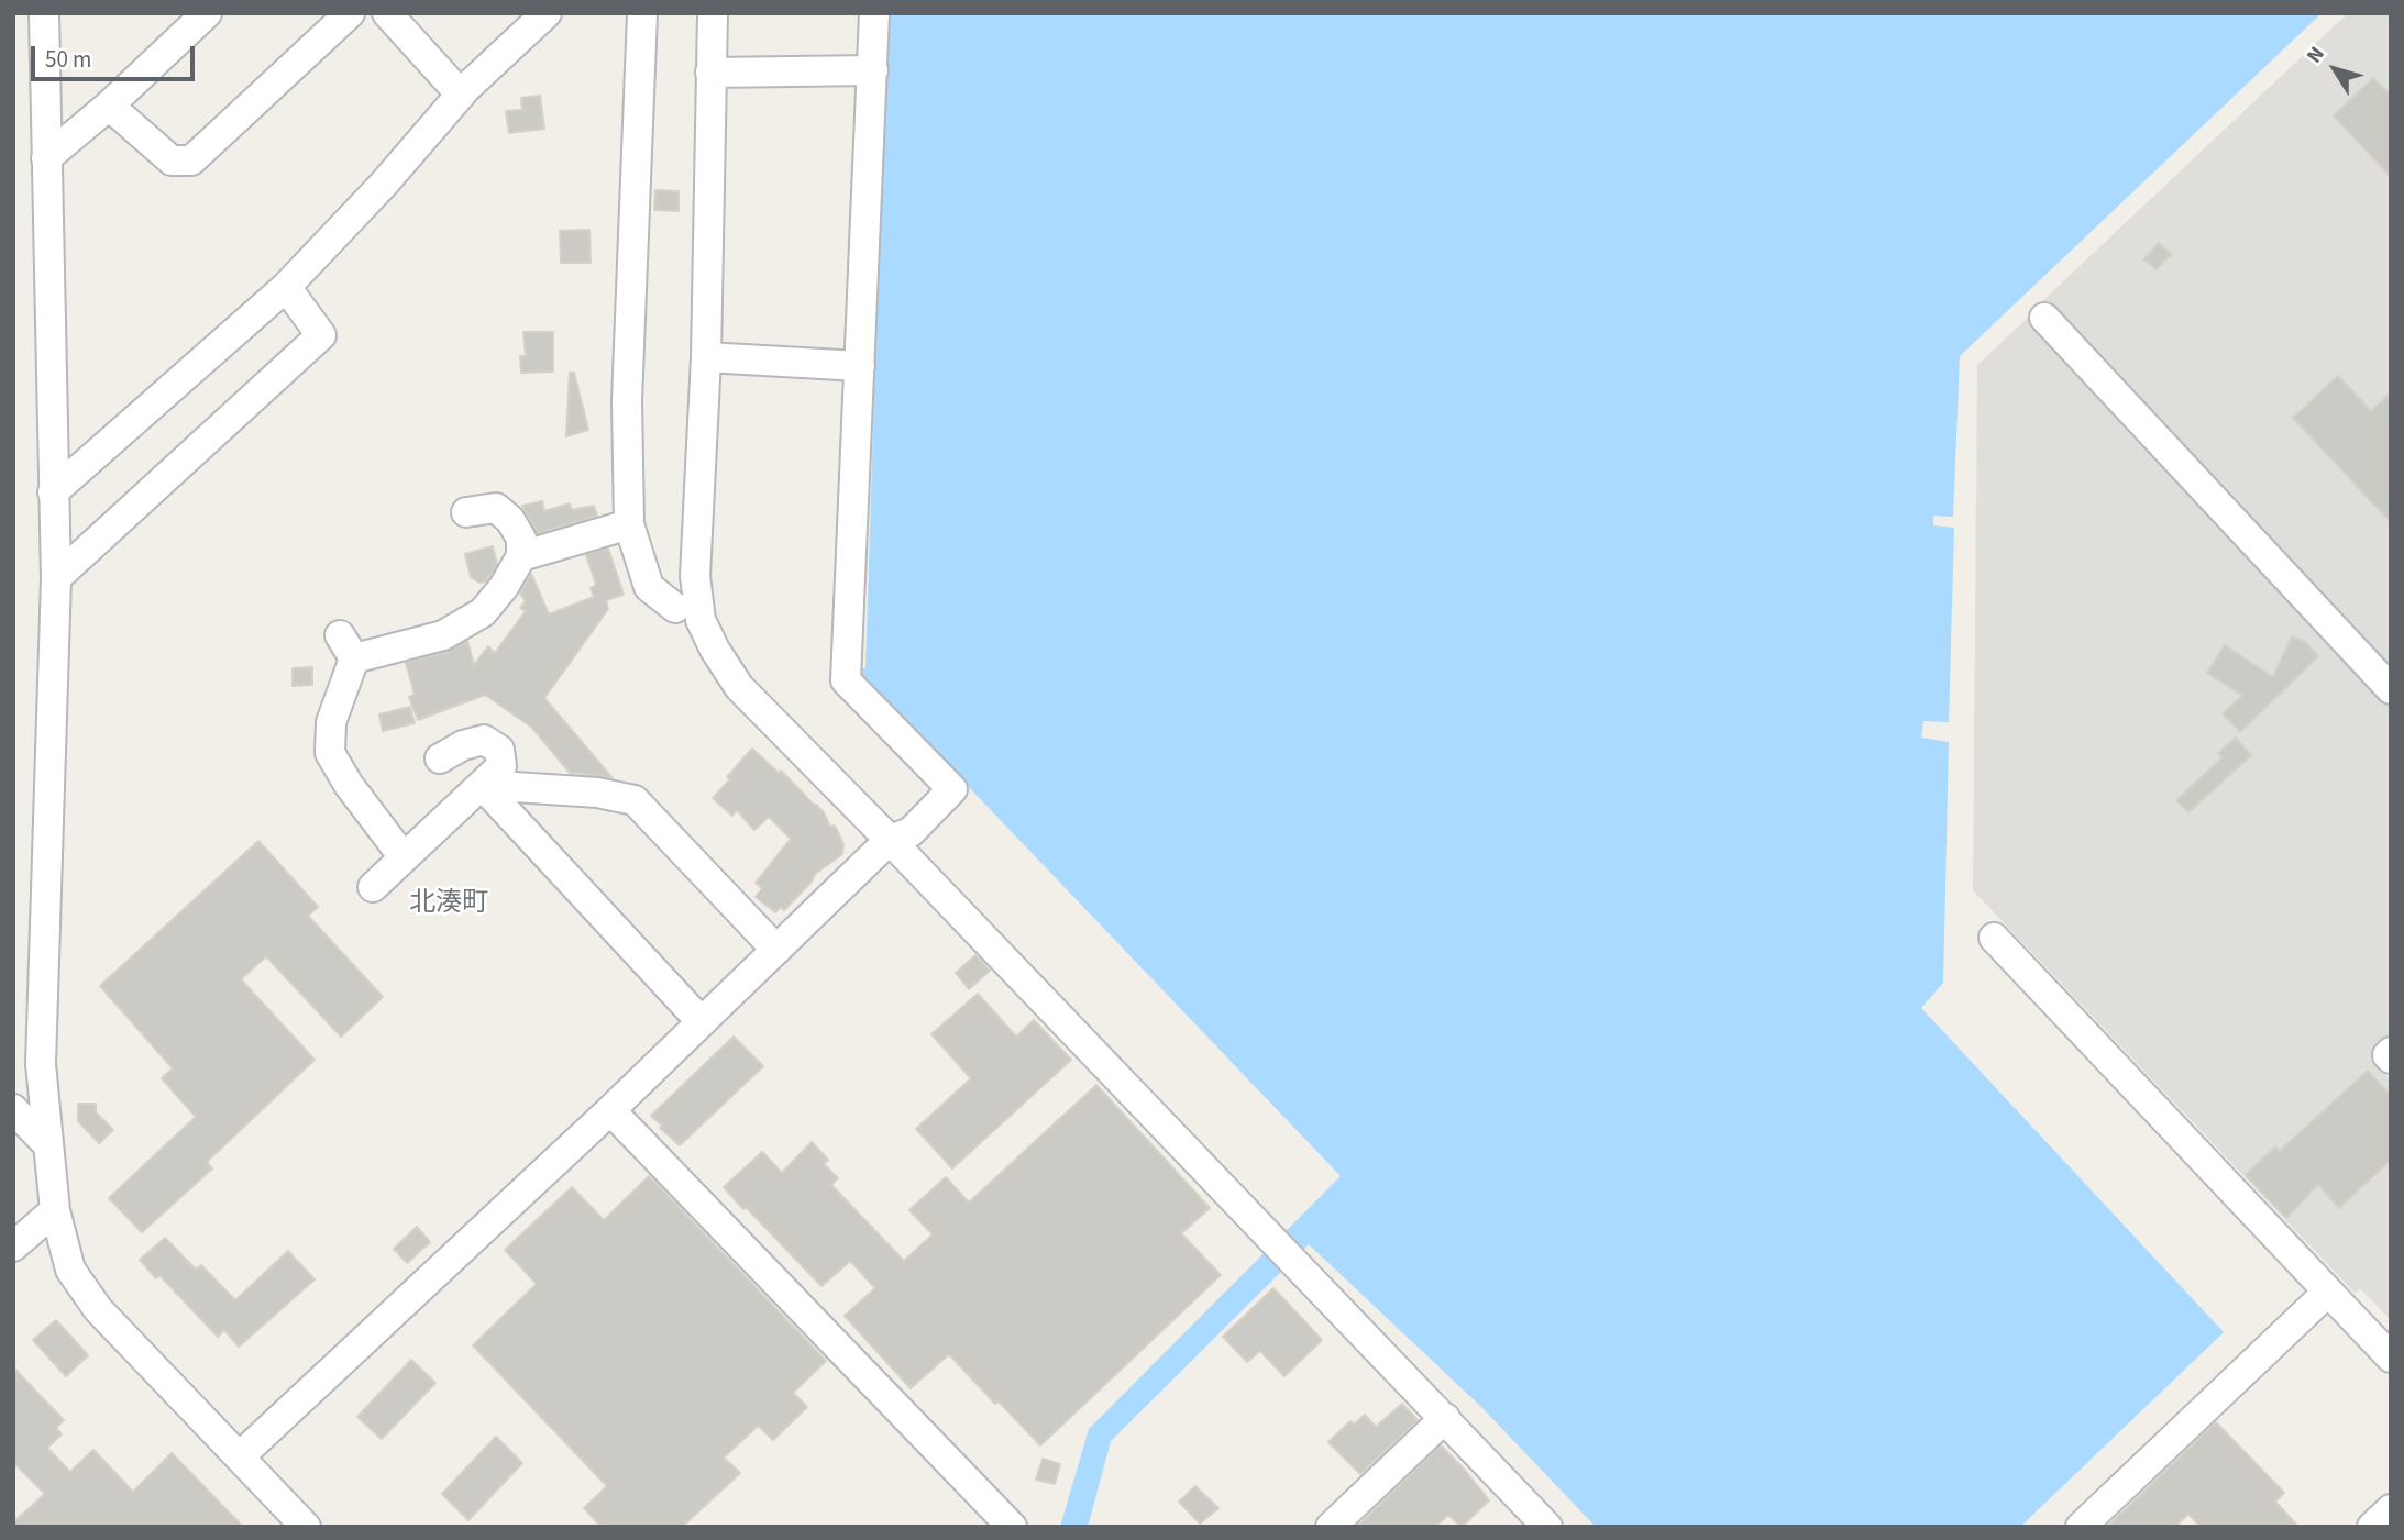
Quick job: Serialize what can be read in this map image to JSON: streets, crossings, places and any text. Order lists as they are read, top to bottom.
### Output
{
  "districts": ["北湊町"],
  "scale_bar": "50 m",
  "north": "top left"
}
